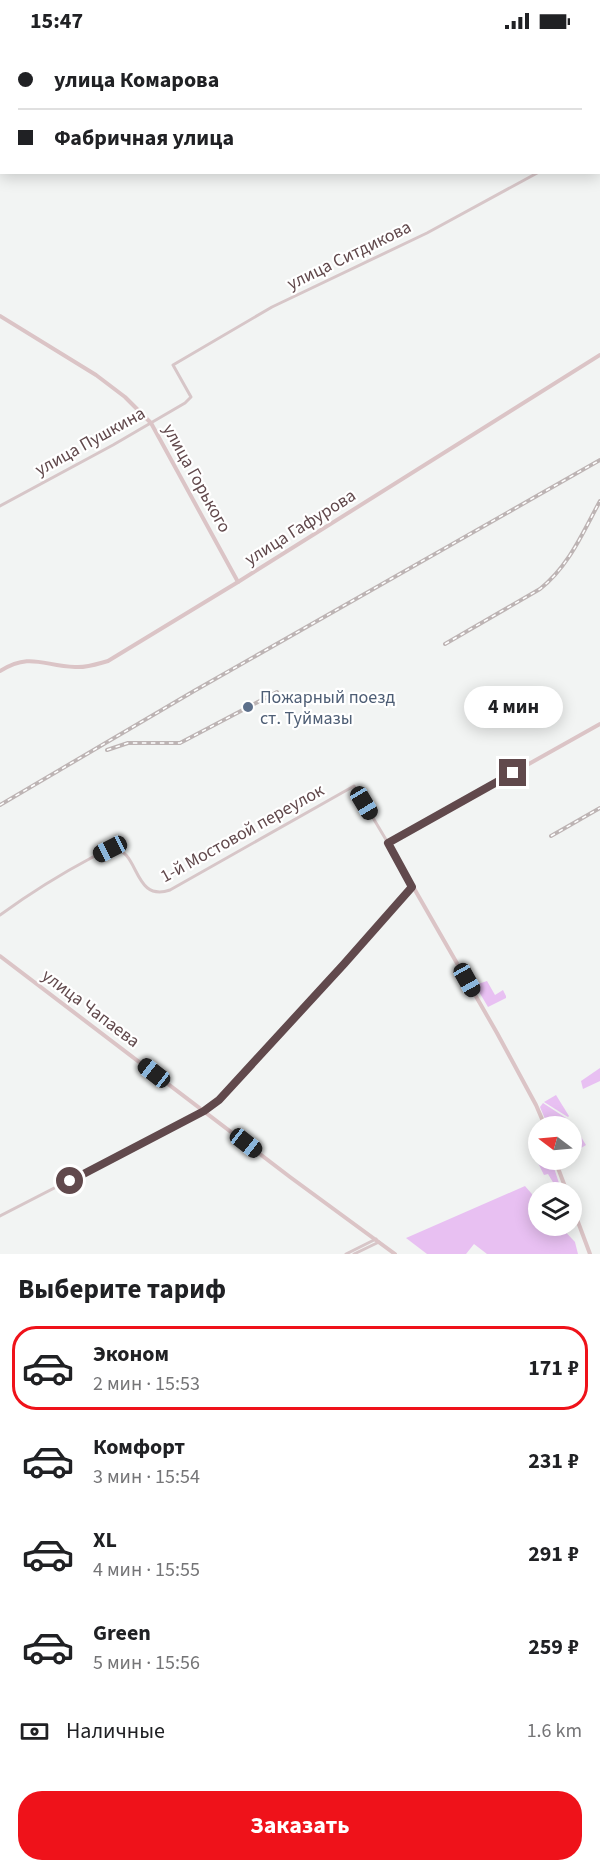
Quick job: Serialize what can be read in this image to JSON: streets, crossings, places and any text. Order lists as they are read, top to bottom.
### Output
{
  "streets": {
    "main road": ["улица Горького", "улица Гафурова", "улица Чапаева"],
    "street": ["улица Ситдикова", "улица Пушкина", "1-й Мостовой переулок"]
  },
  "crossings": [
    ["улица Ситдикова", "улица Пушкина"],
    ["улица Пушкина", "улица Горького"],
    ["улица Горького", "улица Гафурова"]
  ],
  "places": ["Пожарный поезд ст. Туймазы"],
  "north": "left",
  "page": {
    "status": "15:47",
    "banner": ["улица Комарова", "Фабричная улица"],
    "bubble": "4 мин",
    "heading": "Выберите тариф",
    "list": [
      {
        "name": "Эконом",
        "note": "2 мин · 15:53",
        "value": "171 ₽"
      },
      {
        "name": "Комфорт",
        "note": "3 мин · 15:54",
        "value": "231 ₽"
      },
      {
        "name": "XL",
        "note": "4 мин · 15:55",
        "value": "291 ₽"
      },
      {
        "name": "Green",
        "note": "5 мин · 15:56",
        "value": "259 ₽"
      }
    ],
    "pay": ["Наличные", "1.6 km"],
    "buttons": "Заказать"
  }
}
